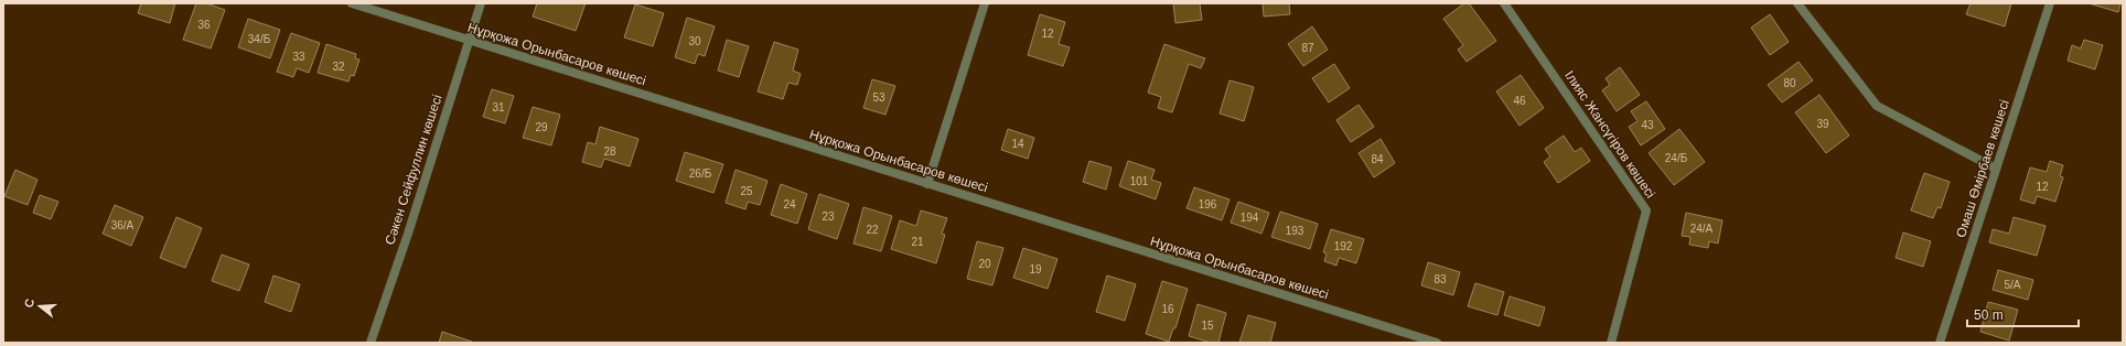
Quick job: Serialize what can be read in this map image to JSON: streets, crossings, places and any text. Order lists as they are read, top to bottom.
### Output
{
  "streets": {
    "street": [
      "Нұрқожа Орынбасаров көшесі",
      "Ілияс Жансүгіров көшесі",
      "Омаш Өмірбаев көшесі",
      "Сәкен Сейфуллин көшесі"
    ]
  },
  "crossings": [
    ["Нұрқожа Орынбасаров көшесі", "Сәкен Сейфуллин көшесі"]
  ],
  "house_numbers": [
    "36",
    "12",
    "34/Б",
    "30",
    "87",
    "33",
    "32",
    "80",
    "53",
    "46",
    "31",
    "39",
    "43",
    "29",
    "14",
    "28",
    "24/Б",
    "84",
    "26/Б",
    "101",
    "12",
    "25",
    "24",
    "196",
    "23",
    "194",
    "36/А",
    "24/А",
    "22",
    "193",
    "21",
    "192",
    "20",
    "19",
    "83",
    "5/А",
    "16",
    "15"
  ],
  "scale_bar": "50 m",
  "north": "left"
}
